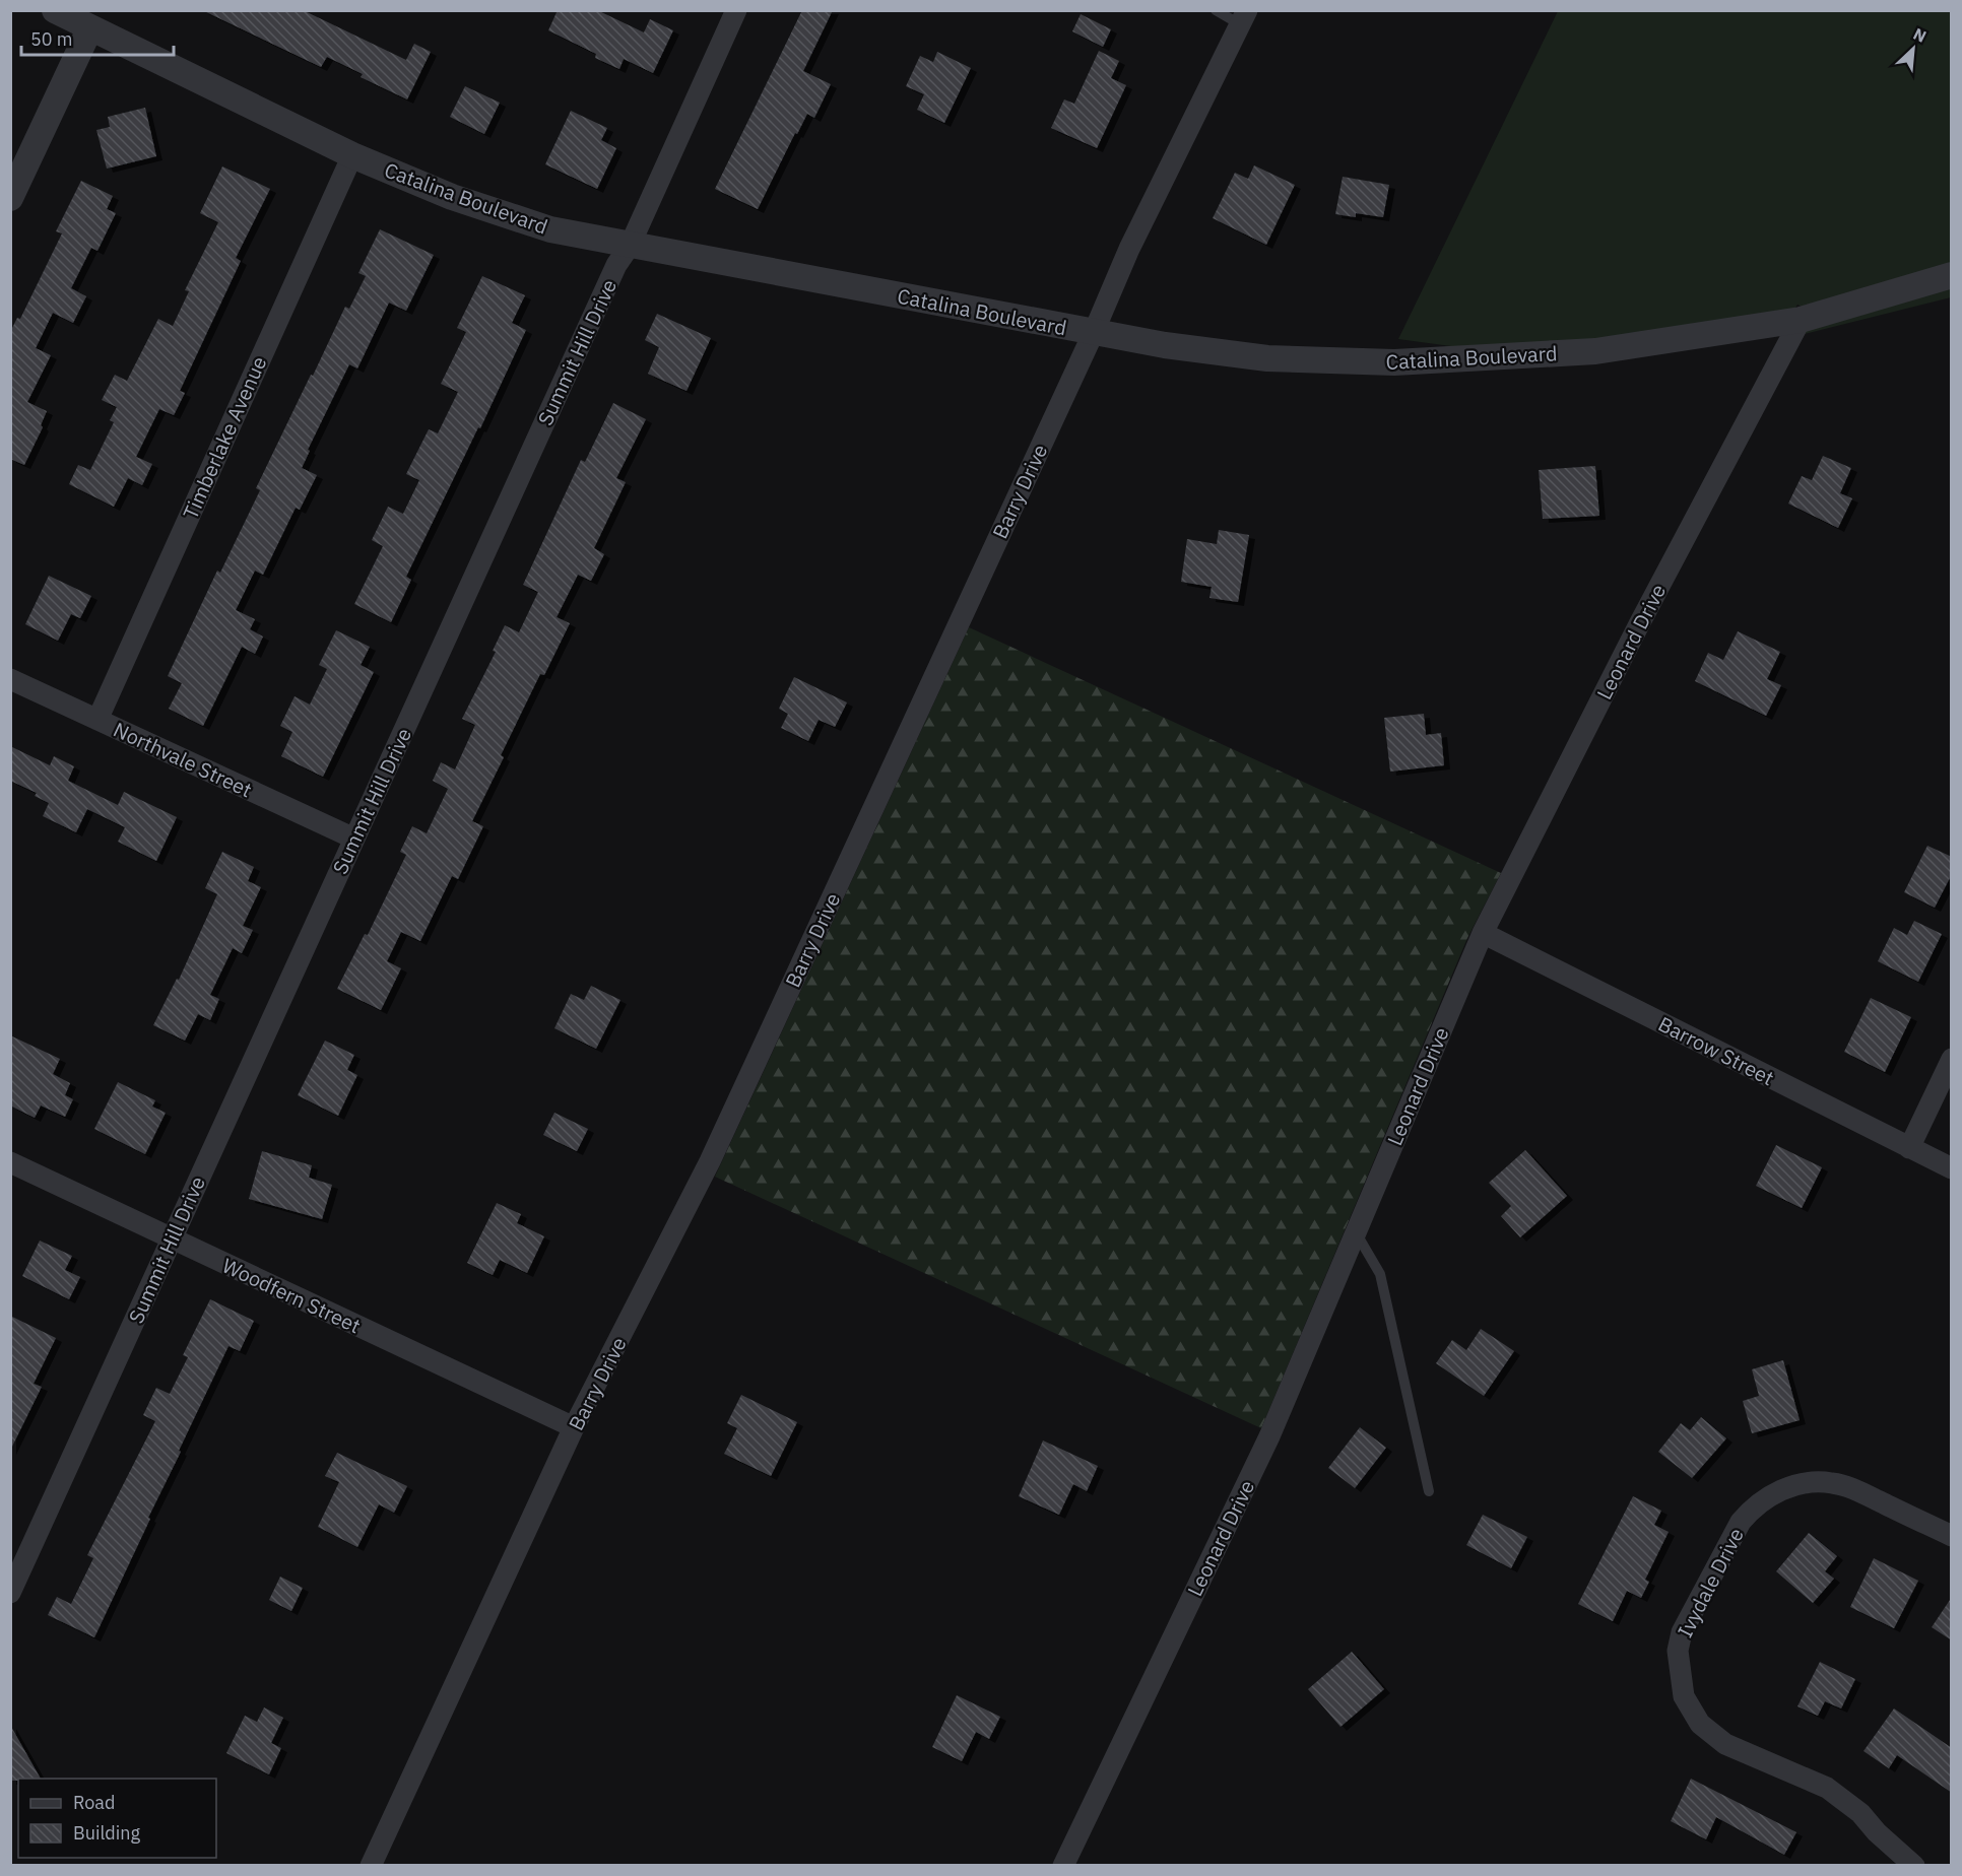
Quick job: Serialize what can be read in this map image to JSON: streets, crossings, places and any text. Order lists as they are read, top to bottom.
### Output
{
  "streets": {
    "street": [
      "Catalina Boulevard",
      "Summit Hill Drive",
      "Timberlake Avenue",
      "Barry Drive",
      "Leonard Drive",
      "Northvale Street",
      "Barrow Street",
      "Woodfern Street",
      "Ivydale Drive"
    ]
  },
  "crossings": [
    ["Catalina Boulevard", "Summit Hill Drive"],
    ["Catalina Boulevard", "Timberlake Avenue"],
    ["Catalina Boulevard", "Barry Drive"],
    ["Catalina Boulevard", "Leonard Drive"],
    ["Summit Hill Drive", "Northvale Street"],
    ["Summit Hill Drive", "Woodfern Street"],
    ["Timberlake Avenue", "Northvale Street"],
    ["Barry Drive", "Woodfern Street"],
    ["Leonard Drive", "Barrow Street"]
  ],
  "legend": ["Road", "Building"],
  "scale_bar": "50 m",
  "north": "top right"
}
